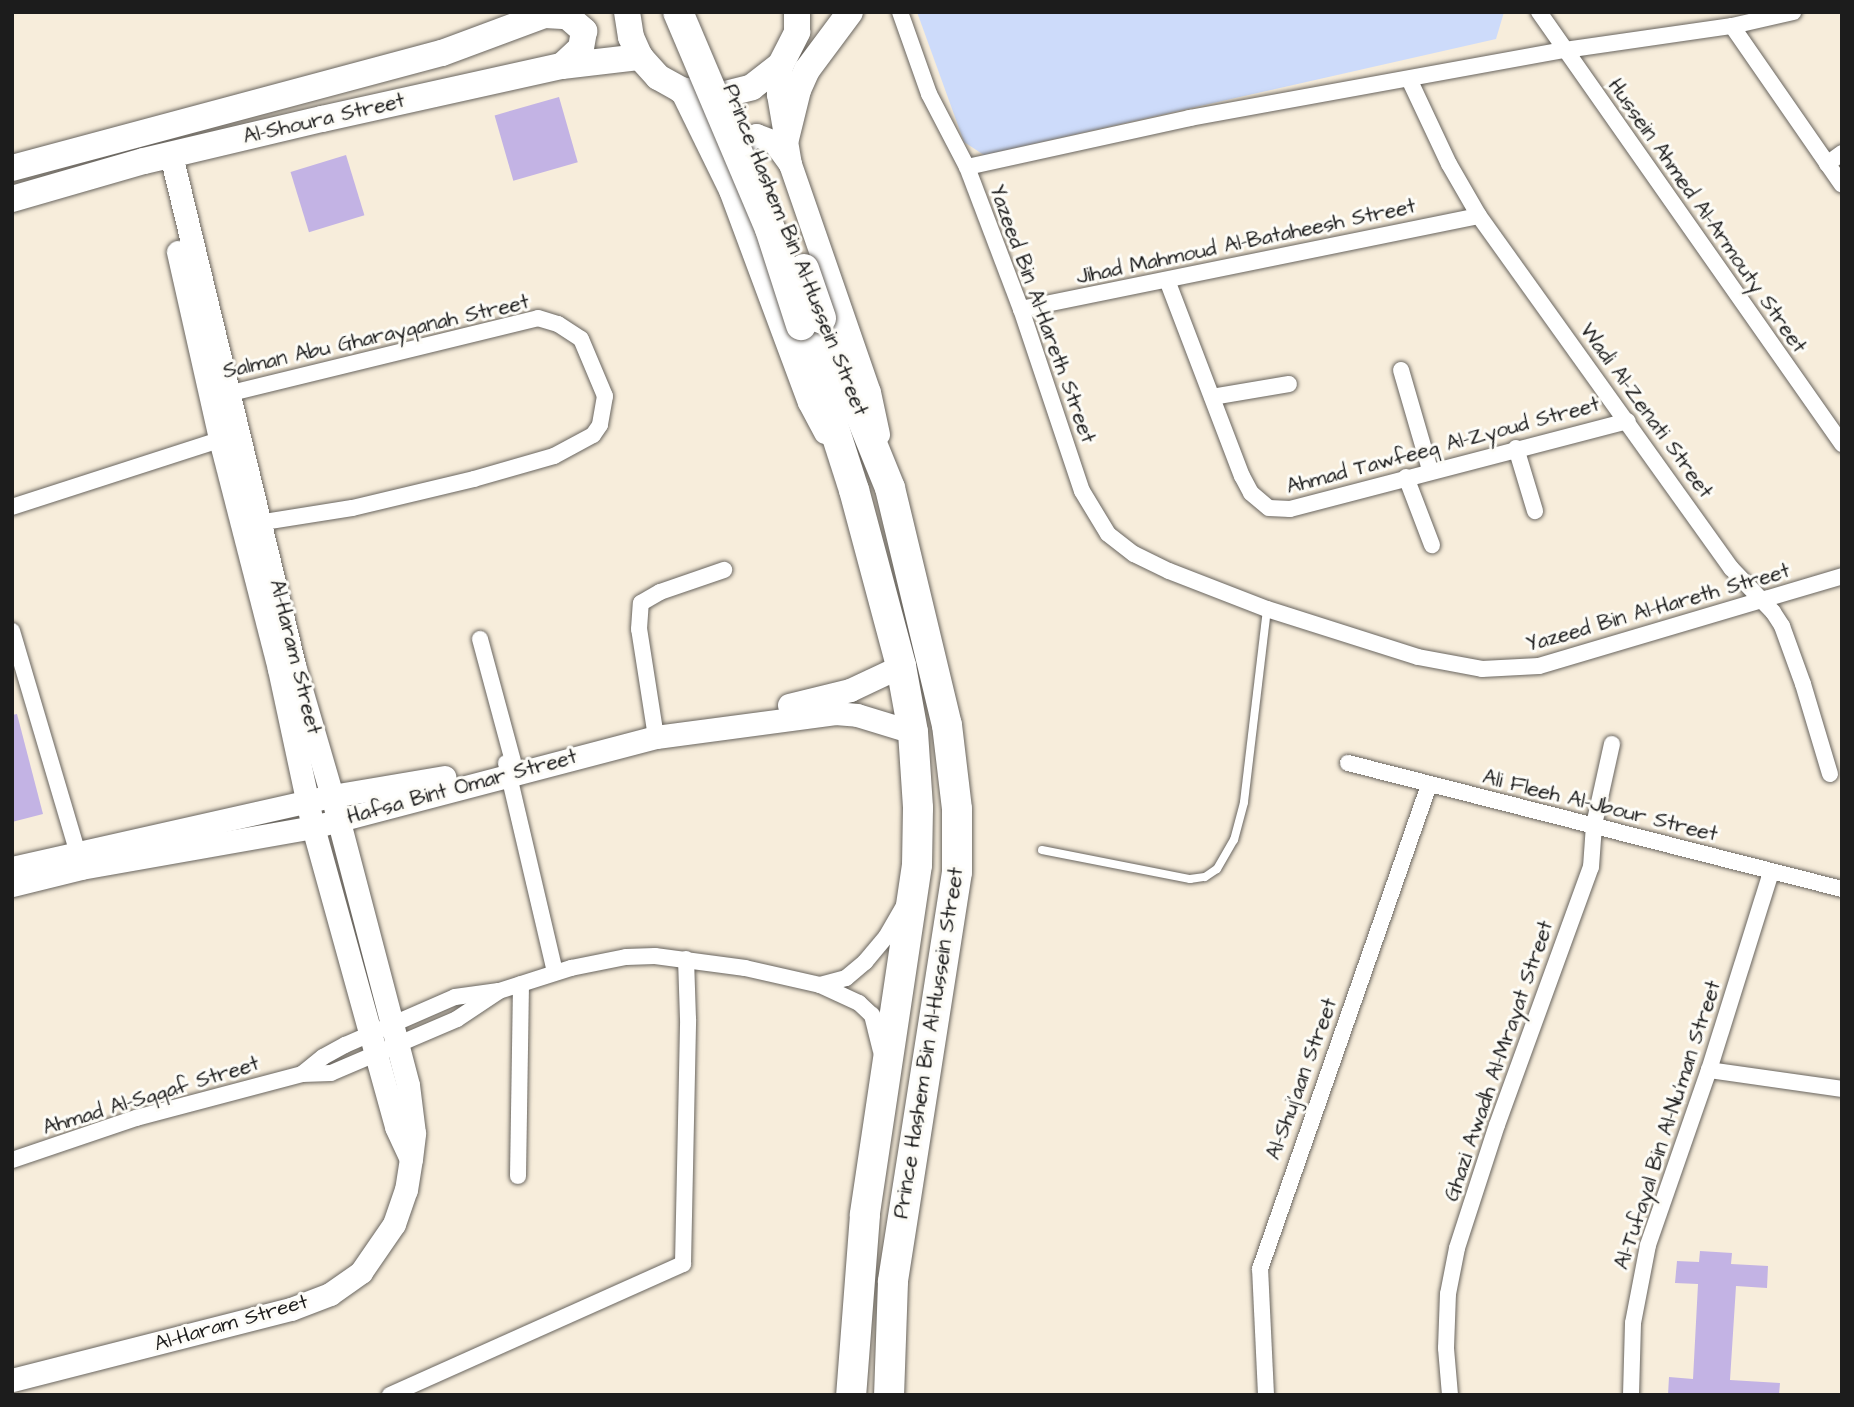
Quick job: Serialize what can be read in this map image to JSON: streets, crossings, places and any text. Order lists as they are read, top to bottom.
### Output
{
  "streets": {
    "highway": ["Prince Hashem Bin Al-Hussein Street"],
    "main road": ["Al-Shoura Street"],
    "street": [
      "Hussein Ahmed Al-Armouty Street",
      "Jihad Mahmoud Al-Bataheesh Street",
      "Yazeed Bin Al-Hareth Street",
      "Salman Abu Gharayqanah Street",
      "Wadi Al-Zenati Street",
      "Ahmad Tawfeeq Al-Zyoud Street",
      "Al-Haram Street",
      "Hafsa Bint Omar Street",
      "Ali Fleeh Al-Jbour Street",
      "Ghazi Awadh Al-Mrayat Street",
      "Al-Shuj'aan Street",
      "Ahmad Al-Sqqaf Street",
      "Al-Tufayal Bin Al-Nu'man Street"
    ]
  },
  "crossings": [
    ["Al-Shoura Street", "Al-Haram Street"],
    ["Hussein Ahmed Al-Armouty Street", "Yazeed Bin Al-Hareth Street"],
    ["Jihad Mahmoud Al-Bataheesh Street", "Yazeed Bin Al-Hareth Street"],
    ["Jihad Mahmoud Al-Bataheesh Street", "Wadi Al-Zenati Street"],
    ["Jihad Mahmoud Al-Bataheesh Street", "Ahmad Tawfeeq Al-Zyoud Street"],
    ["Prince Hashem Bin Al-Hussein Street", "Hafsa Bint Omar Street"],
    ["Yazeed Bin Al-Hareth Street", "Wadi Al-Zenati Street"],
    ["Salman Abu Gharayqanah Street", "Al-Haram Street"],
    ["Wadi Al-Zenati Street", "Ahmad Tawfeeq Al-Zyoud Street"],
    ["Al-Haram Street", "Hafsa Bint Omar Street"],
    ["Al-Haram Street", "Ahmad Al-Sqqaf Street"],
    ["Ali Fleeh Al-Jbour Street", "Ghazi Awadh Al-Mrayat Street"],
    ["Ali Fleeh Al-Jbour Street", "Al-Shuj'aan Street"],
    ["Ali Fleeh Al-Jbour Street", "Al-Tufayal Bin Al-Nu'man Street"]
  ]
}
